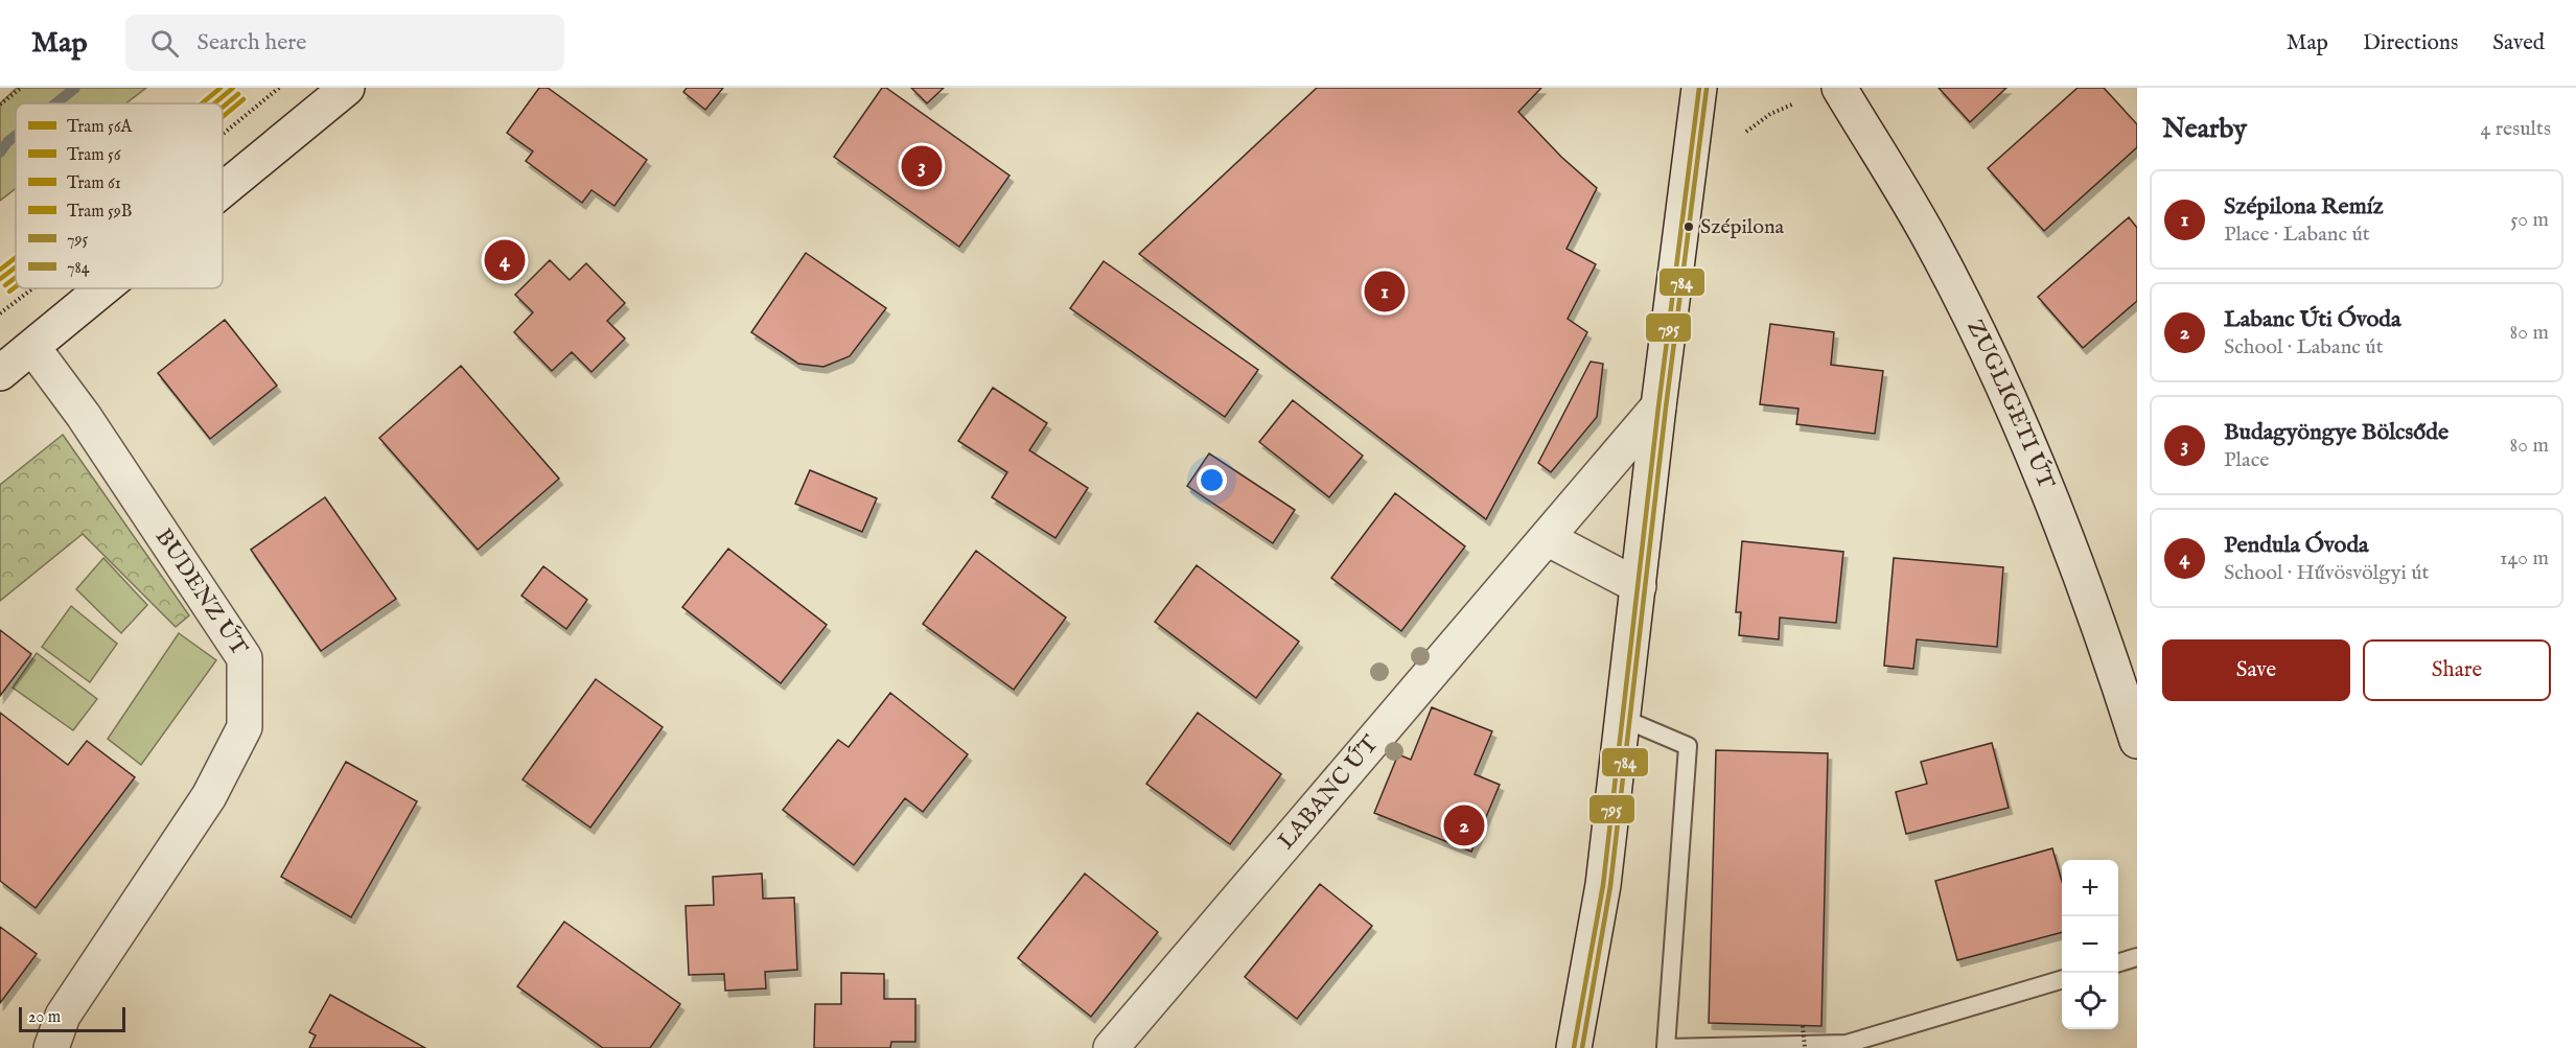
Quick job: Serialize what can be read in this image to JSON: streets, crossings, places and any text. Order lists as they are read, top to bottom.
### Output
{
  "streets": {
    "street": ["ZUGLIGETI ÚT", "BUDENZ ÚT", "LABANC ÚT"]
  },
  "places": ["Szépilona"],
  "lines": [
    "tram line 56A",
    "tram line 61",
    "transit line 795",
    "transit line 784",
    "tram line 56",
    "tram line 59B"
  ],
  "legend": [
    "Tram 56A",
    "Tram 56",
    "Tram 61",
    "Tram 59B",
    "795",
    "784"
  ],
  "scale_bar": "20 m",
  "page": {
    "header": "Map",
    "search": "Search here",
    "nav": ["Map", "Directions", "Saved"],
    "heading": ["Nearby", "4 results"],
    "pins": [
      "3",
      "4",
      "1",
      "2"
    ],
    "list": [
      {
        "mark": "1",
        "name": "Szépilona Remíz",
        "note": "Place · Labanc út",
        "value": "50 m"
      },
      {
        "mark": "2",
        "name": "Labanc Úti Óvoda",
        "note": "School · Labanc út",
        "value": "80 m"
      },
      {
        "mark": "3",
        "name": "Budagyöngye Bölcsőde",
        "note": "Place",
        "value": "80 m"
      },
      {
        "mark": "4",
        "name": "Pendula Óvoda",
        "note": "School · Hűvösvölgyi út",
        "value": "140 m"
      }
    ],
    "buttons": ["Save", "Share"],
    "map_buttons": ["+", "−"],
    "scale": "20 m"
  }
}
